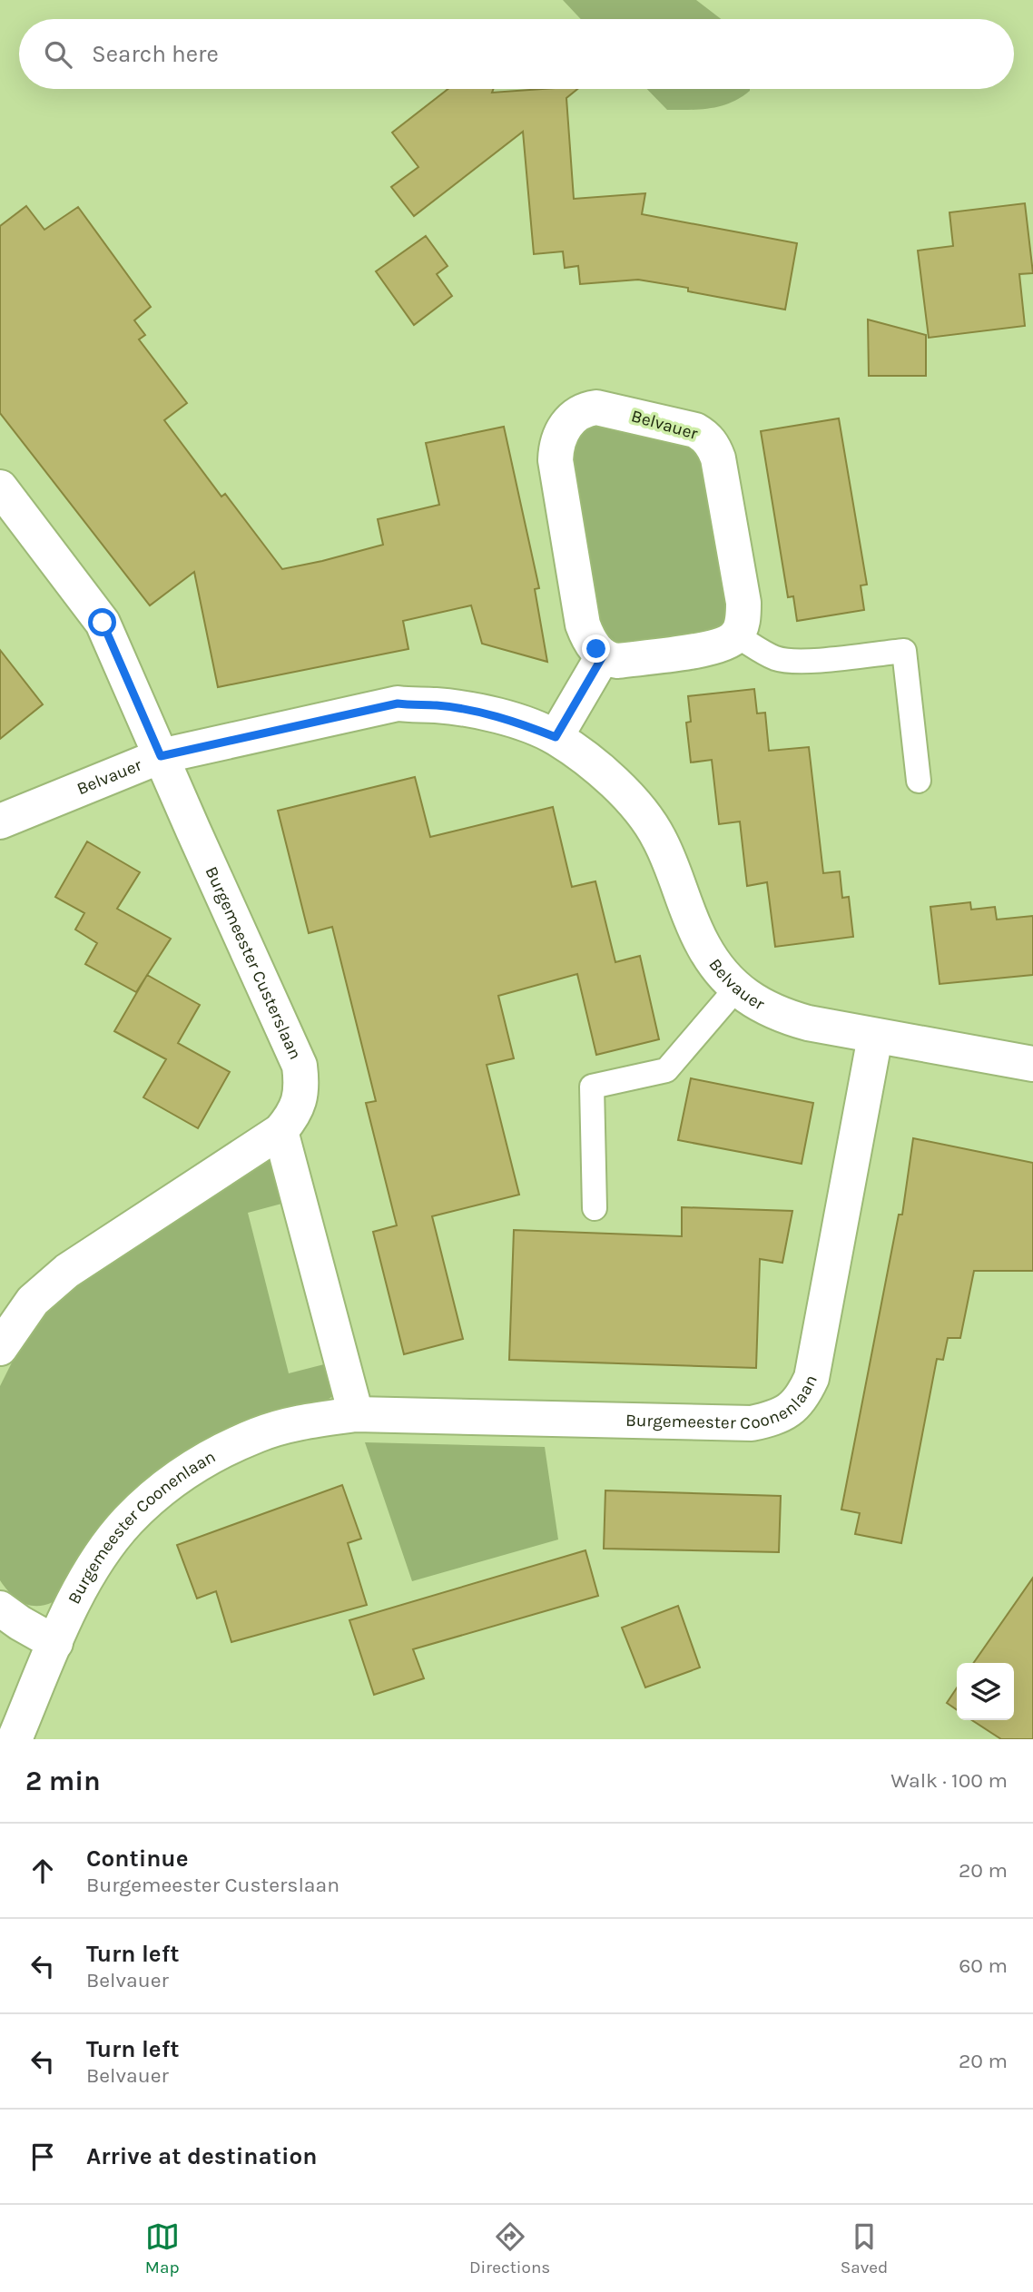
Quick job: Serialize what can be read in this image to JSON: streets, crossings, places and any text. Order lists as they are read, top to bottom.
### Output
{
  "streets": {
    "street": ["Belvauer", "Burgemeester Custerslaan", "Burgemeester Coonenlaan"]
  },
  "crossings": [
    ["Belvauer", "Burgemeester Custerslaan"],
    ["Belvauer", "Burgemeester Coonenlaan"]
  ],
  "page": {
    "search": "Search here",
    "heading": ["2 min", "Walk · 100 m"],
    "list": [
      ["Continue", "Burgemeester Custerslaan", "20 m"],
      ["Turn left", "Belvauer", "60 m"],
      ["Turn left", "Belvauer", "20 m"],
      "Arrive at destination"
    ],
    "nav": ["Map", "Directions", "Saved"]
  }
}
